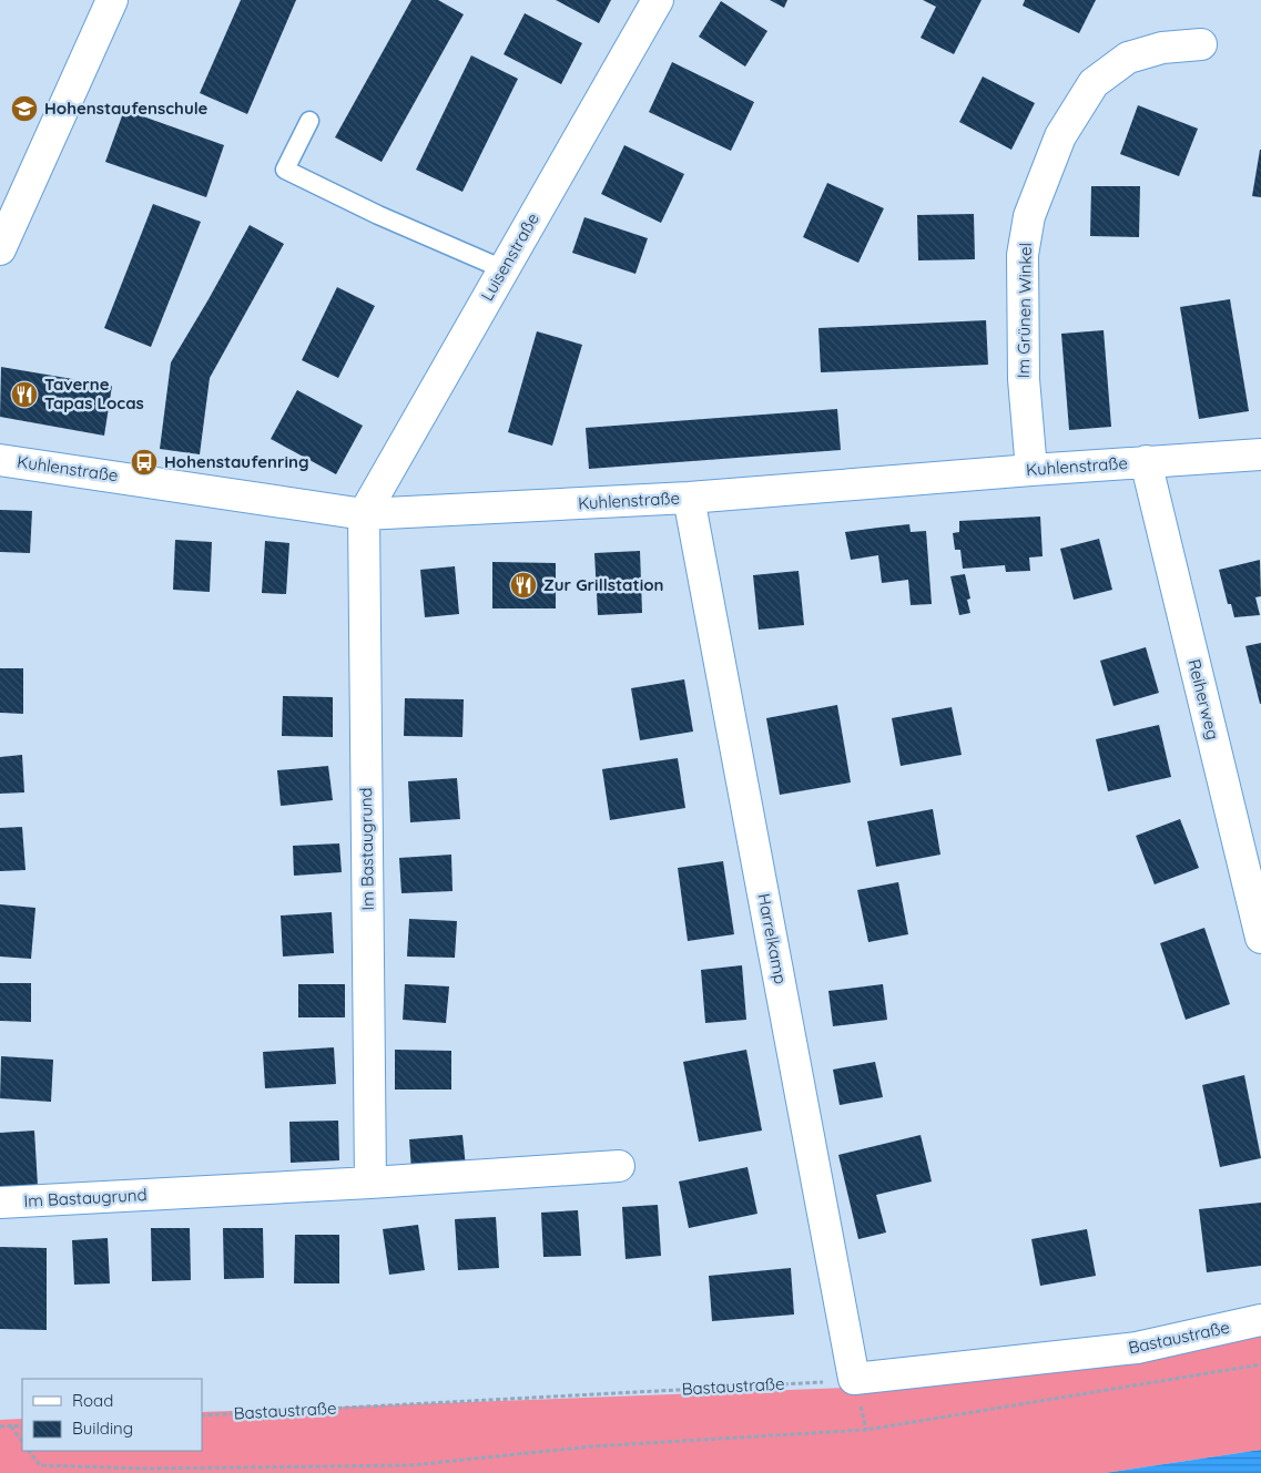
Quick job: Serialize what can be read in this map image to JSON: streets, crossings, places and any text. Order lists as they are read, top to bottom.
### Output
{
  "streets": {
    "street": [
      "Luisenstraße",
      "Im Grünen Winkel",
      "Kuhlenstraße",
      "Reiherweg",
      "Im Bastaugrund",
      "Harrelkamp",
      "Bastaustraße"
    ]
  },
  "crossings": [
    ["Luisenstraße", "Kuhlenstraße"],
    ["Luisenstraße", "Im Bastaugrund"],
    ["Im Grünen Winkel", "Kuhlenstraße"],
    ["Kuhlenstraße", "Reiherweg"],
    ["Kuhlenstraße", "Im Bastaugrund"],
    ["Kuhlenstraße", "Harrelkamp"],
    ["Harrelkamp", "Bastaustraße"]
  ],
  "places": {
    "school or university": ["Hohenstaufenschule"],
    "restaurant": ["Taverne Tapas Locas", "Zur Grillstation"],
    "bus stop": ["Hohenstaufenring"]
  },
  "legend": ["Road", "Building"]
}
